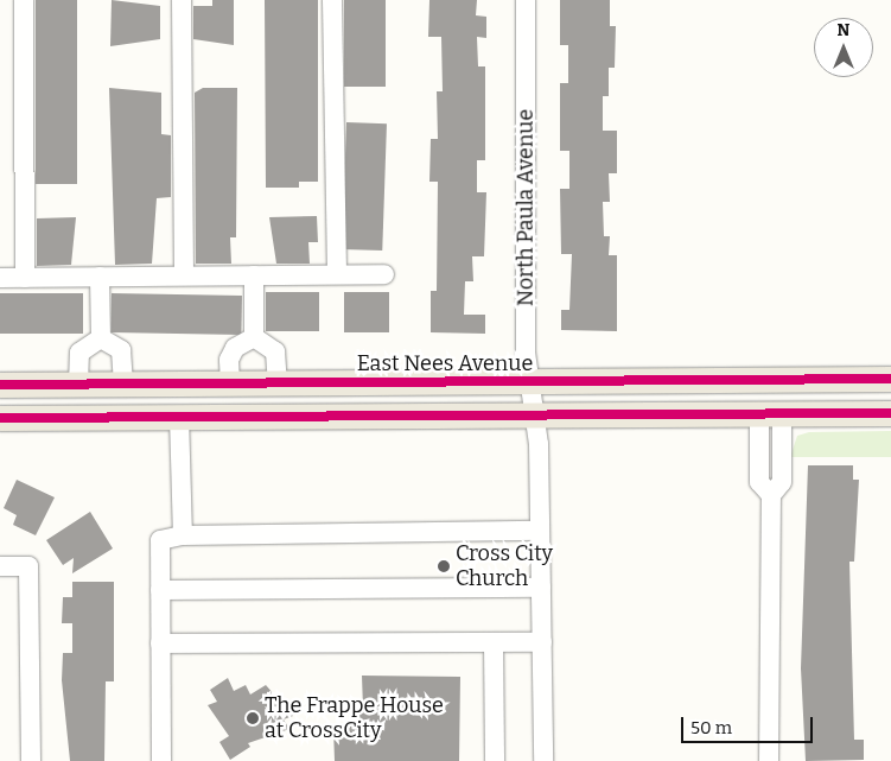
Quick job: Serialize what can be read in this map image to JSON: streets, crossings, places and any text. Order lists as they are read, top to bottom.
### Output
{
  "streets": {
    "main road": ["East Nees Avenue"],
    "street": ["North Paula Avenue"]
  },
  "crossings": [
    ["North Paula Avenue", "East Nees Avenue"]
  ],
  "places": ["Cross City Church", "The Frappe House at CrossCity"],
  "scale_bar": "50 m",
  "north": "top"
}
